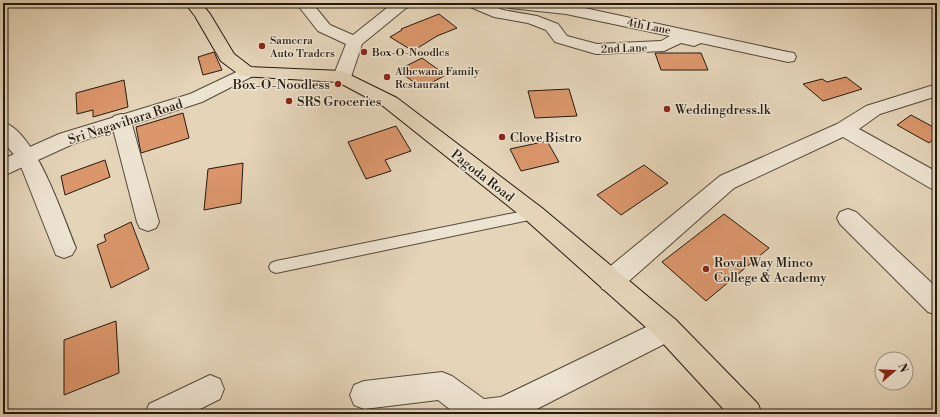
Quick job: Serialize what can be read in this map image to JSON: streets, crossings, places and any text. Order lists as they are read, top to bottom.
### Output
{
  "streets": {
    "main road": ["Pagoda Road"],
    "street": ["4th Lane", "2nd Lane", "Sri Nagavihara Road"]
  },
  "crossings": [
    ["Sri Nagavihara Road", "Pagoda Road"]
  ],
  "places": [
    "Sameera Auto Traders",
    "Box-O-Noodles",
    "Alhewana Family Restaurant",
    "Box-O-Noodless",
    "SRS Groceries",
    "Weddingdress.lk",
    "Clove Bistro",
    "Royal Way Minco College & Academy"
  ],
  "north": "right"
}
